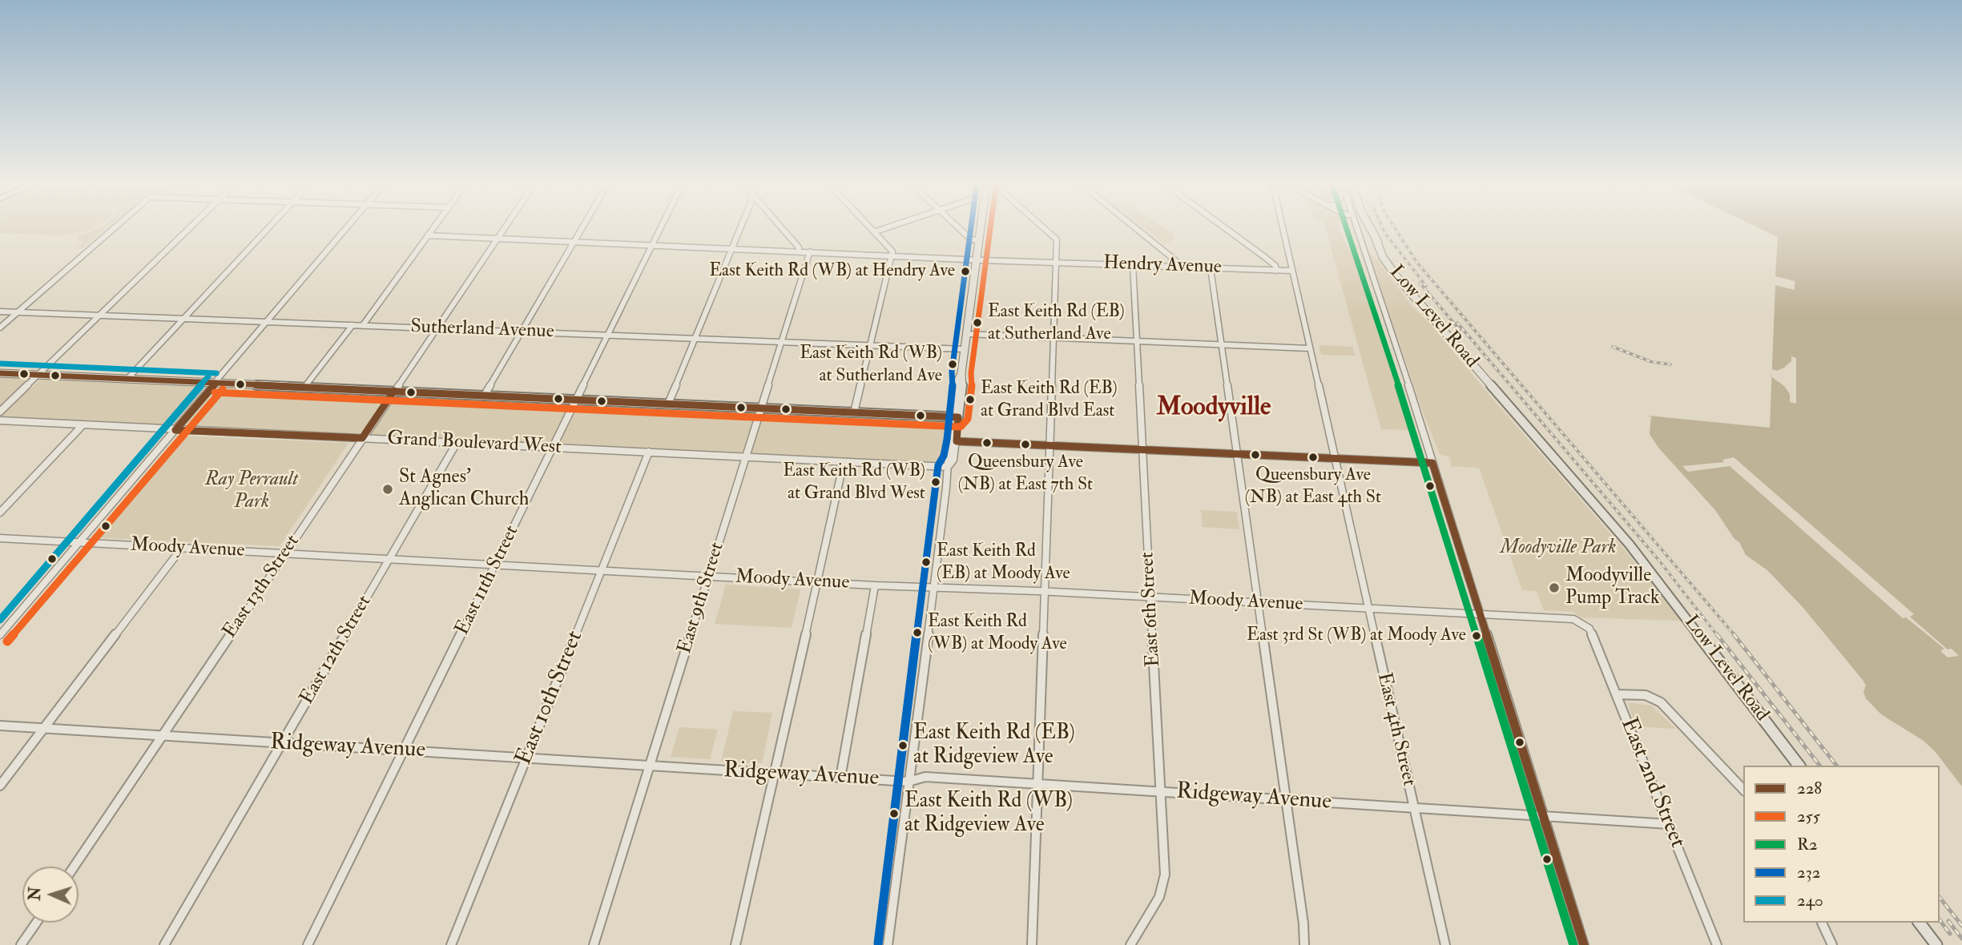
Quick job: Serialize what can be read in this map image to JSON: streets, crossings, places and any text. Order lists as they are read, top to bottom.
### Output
{
  "streets": {
    "main road": ["Low Level Road"],
    "street": [
      "Hendry Avenue",
      "Sutherland Avenue",
      "Grand Boulevard West",
      "Moody Avenue",
      "East 11th Street",
      "East 13th Street",
      "East 9th Street",
      "East 6th Street",
      "East 12th Street",
      "East 10th Street",
      "East 4th Street",
      "Ridgeway Avenue",
      "East 2nd Street"
    ]
  },
  "crossings": [
    ["Hendry Avenue", "East 11th Street"],
    ["Hendry Avenue", "East 13th Street"],
    ["Hendry Avenue", "East 9th Street"],
    ["Hendry Avenue", "East 6th Street"],
    ["Hendry Avenue", "East 4th Street"],
    ["Sutherland Avenue", "East 11th Street"],
    ["Sutherland Avenue", "East 13th Street"],
    ["Sutherland Avenue", "East 9th Street"],
    ["Grand Boulevard West", "East 11th Street"],
    ["Grand Boulevard West", "East 13th Street"],
    ["Grand Boulevard West", "East 9th Street"],
    ["Grand Boulevard West", "East 12th Street"],
    ["Grand Boulevard West", "East 10th Street"],
    ["Moody Avenue", "East 11th Street"],
    ["Moody Avenue", "East 13th Street"],
    ["Moody Avenue", "East 9th Street"],
    ["Moody Avenue", "East 6th Street"],
    ["Moody Avenue", "East 12th Street"],
    ["Moody Avenue", "East 10th Street"],
    ["Moody Avenue", "East 4th Street"],
    ["Moody Avenue", "East 2nd Street"],
    ["East 11th Street", "Ridgeway Avenue"],
    ["East 13th Street", "Ridgeway Avenue"],
    ["East 9th Street", "Ridgeway Avenue"],
    ["East 6th Street", "Ridgeway Avenue"],
    ["East 12th Street", "Ridgeway Avenue"],
    ["East 10th Street", "Ridgeway Avenue"],
    ["East 4th Street", "Ridgeway Avenue"],
    ["Ridgeway Avenue", "East 2nd Street"]
  ],
  "districts": ["Moodyville"],
  "parks": ["Ray Perrault Park", "Moodyville Park"],
  "places": [
    "East Keith Rd (WB) at Hendry Ave",
    "East Keith Rd (EB) at Sutherland Ave",
    "East Keith Rd (WB) at Sutherland Ave",
    "East Keith Rd (EB) at Grand Blvd East",
    "Queensbury Ave (NB) at East 7th St",
    "Queensbury Ave (NB) at East 4th St",
    "East Keith Rd (WB) at Grand Blvd West",
    "St Agnes' Anglican Church",
    "East Keith Rd (EB) at Moody Ave",
    "Moodyville Pump Track",
    "East Keith Rd (WB) at Moody Ave",
    "East 3rd St (WB) at Moody Ave",
    "East Keith Rd (EB) at Ridgeview Ave",
    "East Keith Rd (WB) at Ridgeview Ave"
  ],
  "lines": [
    "transit line 255",
    "transit line R2",
    "transit line 232",
    "transit line 240",
    "transit line 228"
  ],
  "legend": [
    "228",
    "255",
    "R2",
    "232",
    "240"
  ],
  "north": "left"
}
